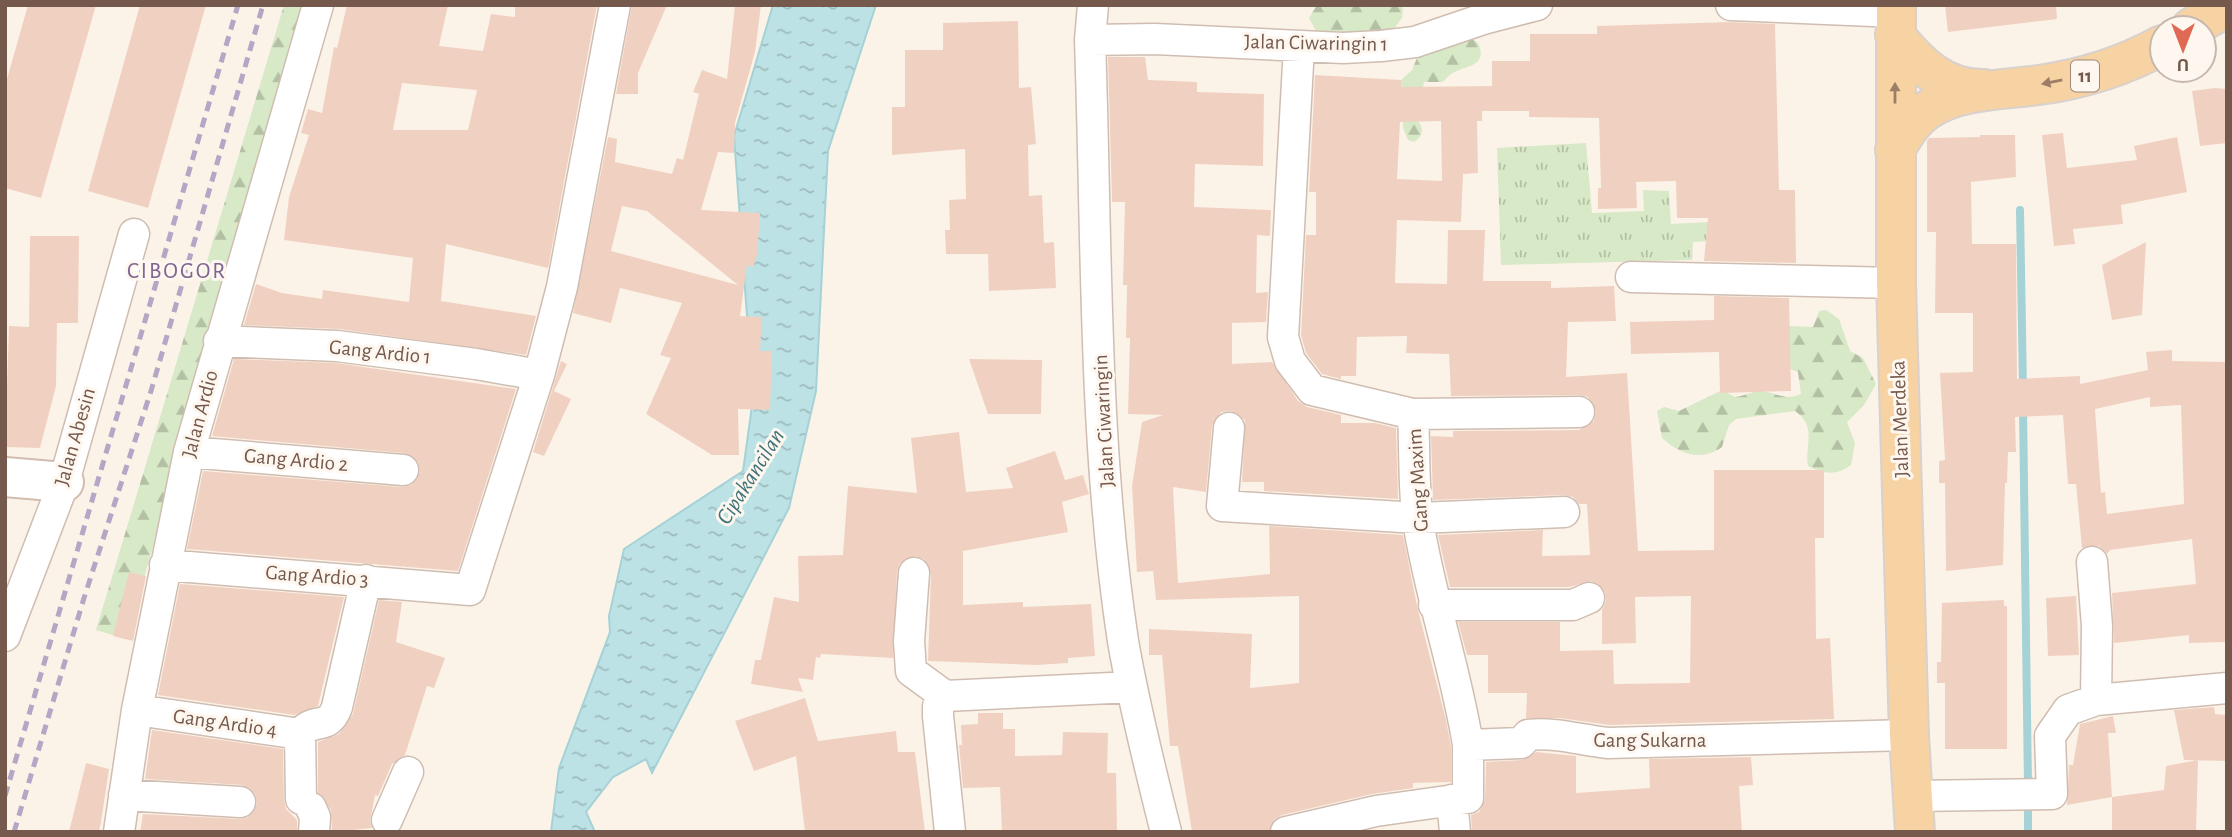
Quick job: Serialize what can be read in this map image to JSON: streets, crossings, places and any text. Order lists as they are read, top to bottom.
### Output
{
  "streets": {
    "main road": ["11", "Jalan Merdeka"],
    "street": [
      "Jalan Ciwaringin 1",
      "Gang Ardio 1",
      "Jalan Ardio",
      "Jalan Ciwaringin",
      "Jalan Abesin",
      "Gang Ardio 2",
      "Gang Maxim",
      "Gang Ardio 3",
      "Gang Ardio 4",
      "Gang Sukarna"
    ]
  },
  "crossings": [
    ["Jalan Ciwaringin 1", "Jalan Ciwaringin"],
    ["Jalan Ciwaringin 1", "Gang Maxim"],
    ["11", "Jalan Merdeka"],
    ["Gang Ardio 1", "Jalan Ardio"],
    ["Gang Ardio 1", "Gang Ardio 3"],
    ["Jalan Ardio", "Gang Ardio 2"],
    ["Jalan Ardio", "Gang Ardio 3"],
    ["Jalan Ardio", "Gang Ardio 4"],
    ["Jalan Merdeka", "Gang Sukarna"],
    ["Gang Maxim", "Gang Sukarna"],
    ["Gang Ardio 3", "Gang Ardio 4"]
  ],
  "districts": ["CIBOGOR"],
  "water": ["Cipakancilan"],
  "north": "bottom"
}
